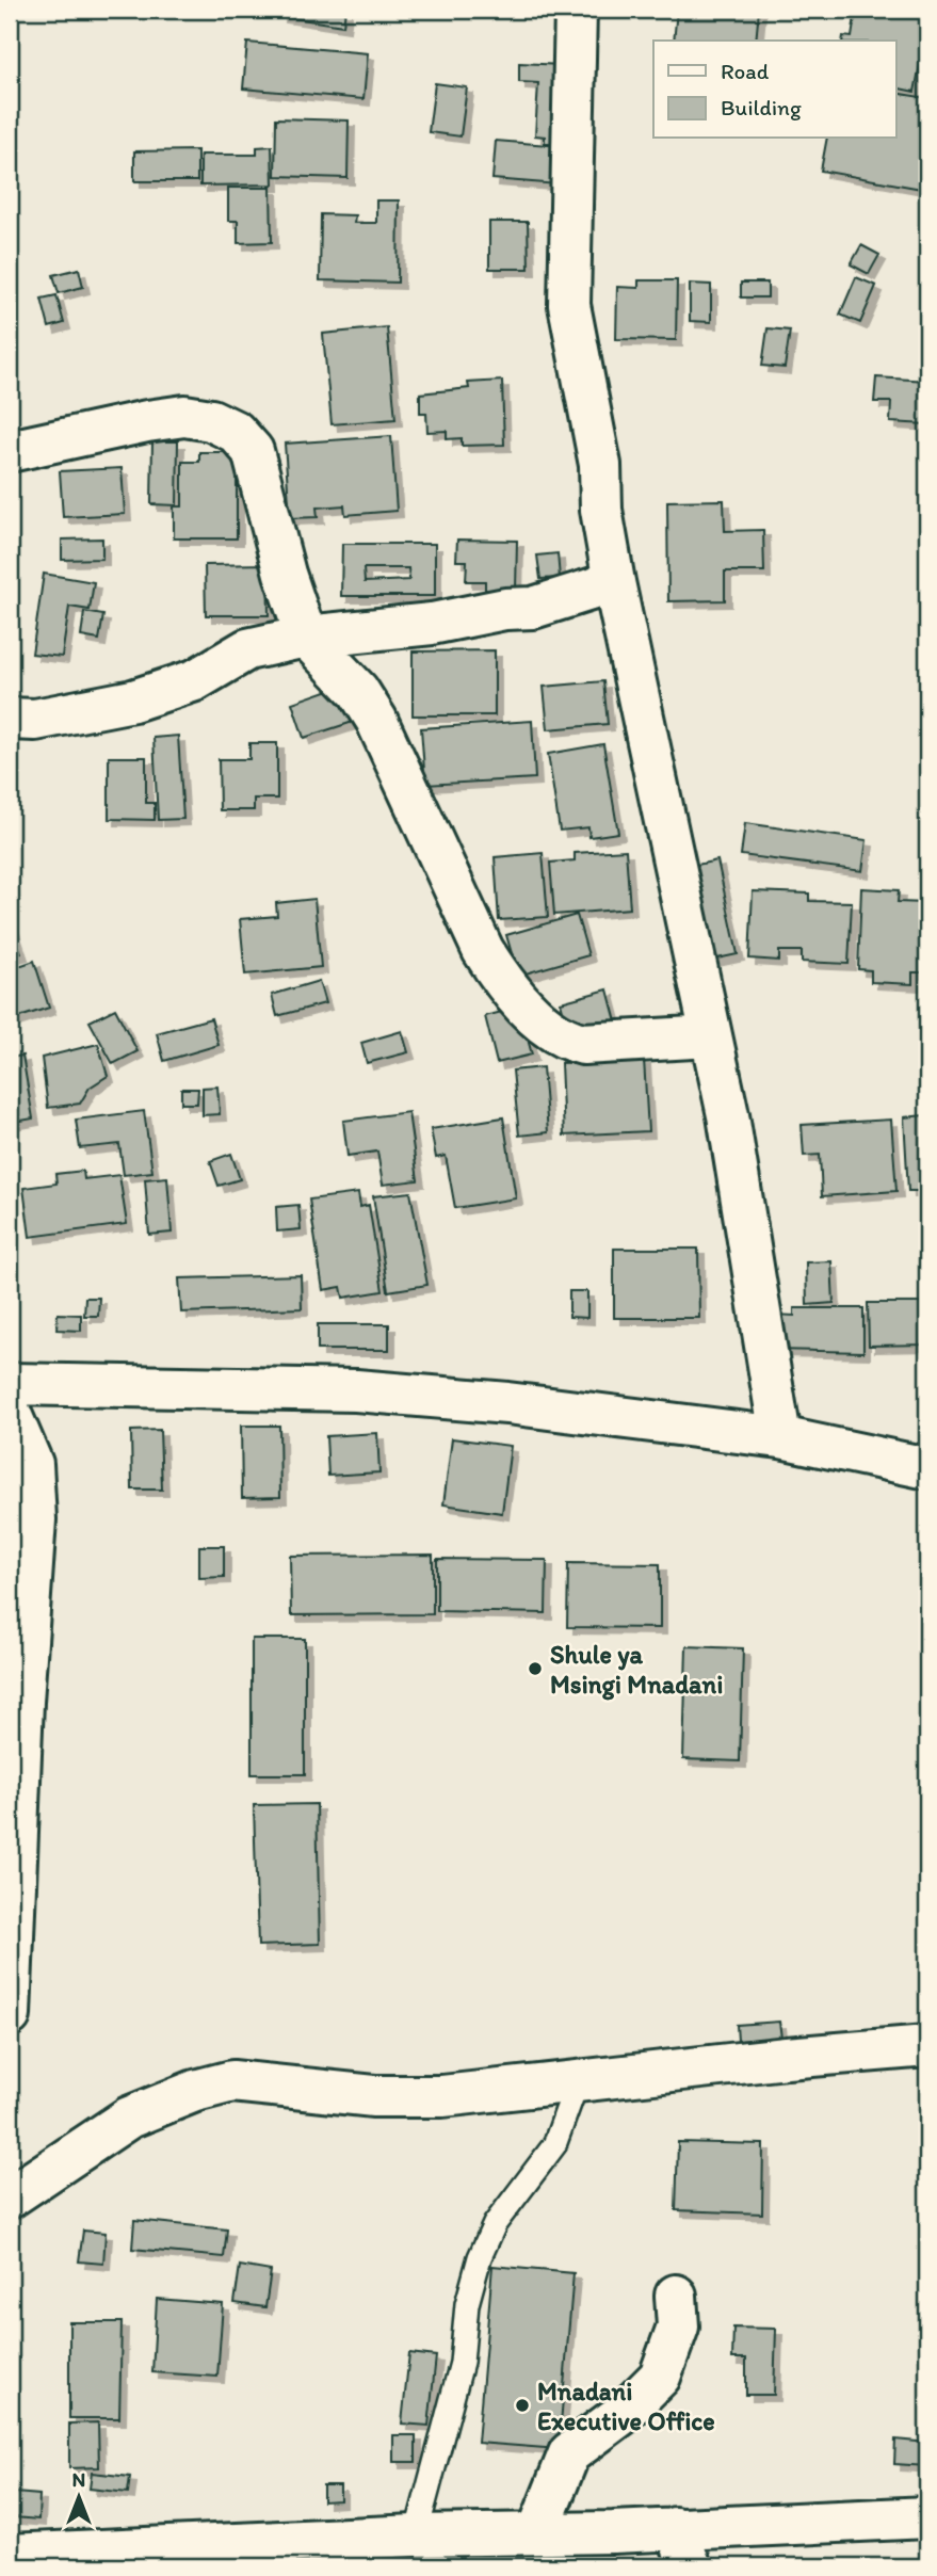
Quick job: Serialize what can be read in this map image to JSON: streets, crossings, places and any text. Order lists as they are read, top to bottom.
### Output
{
  "places": ["Shule ya Msingi Mnadani", "Mnadani Executive Office"],
  "legend": ["Road", "Building"],
  "north": "top"
}
